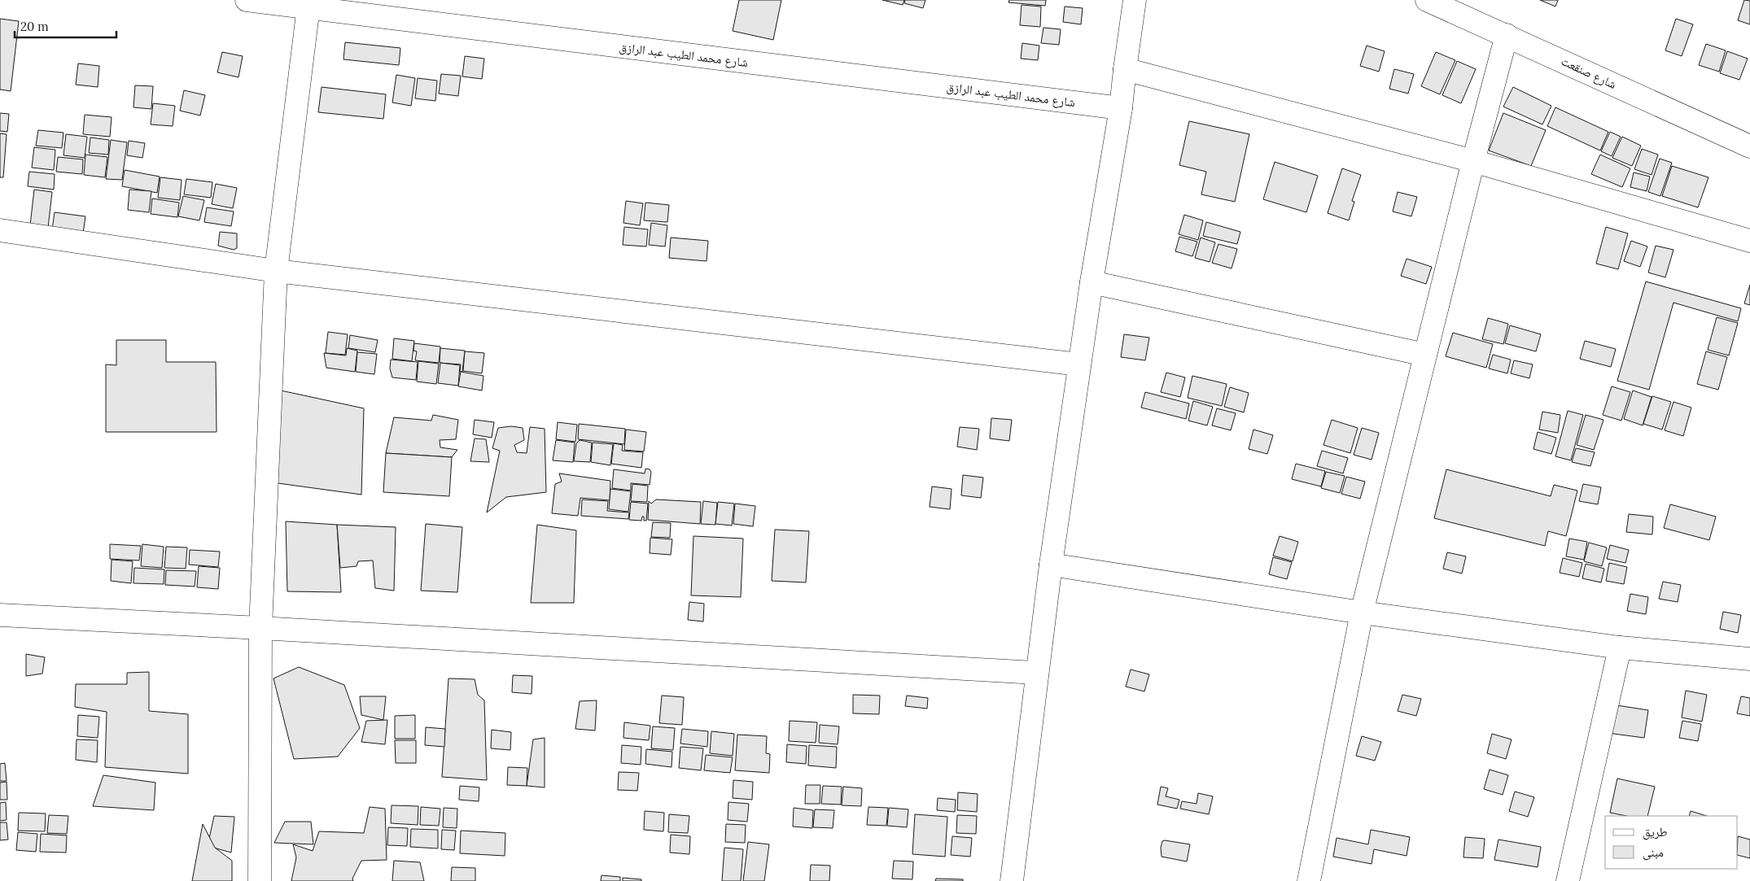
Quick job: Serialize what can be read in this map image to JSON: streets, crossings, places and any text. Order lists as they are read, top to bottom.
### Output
{
  "streets": {
    "street": ["شارع محمد الطيب عبد الرازق", "شارع صنقعت"]
  },
  "legend": ["طريق", "مبنى"],
  "scale_bar": "20 m"
}
